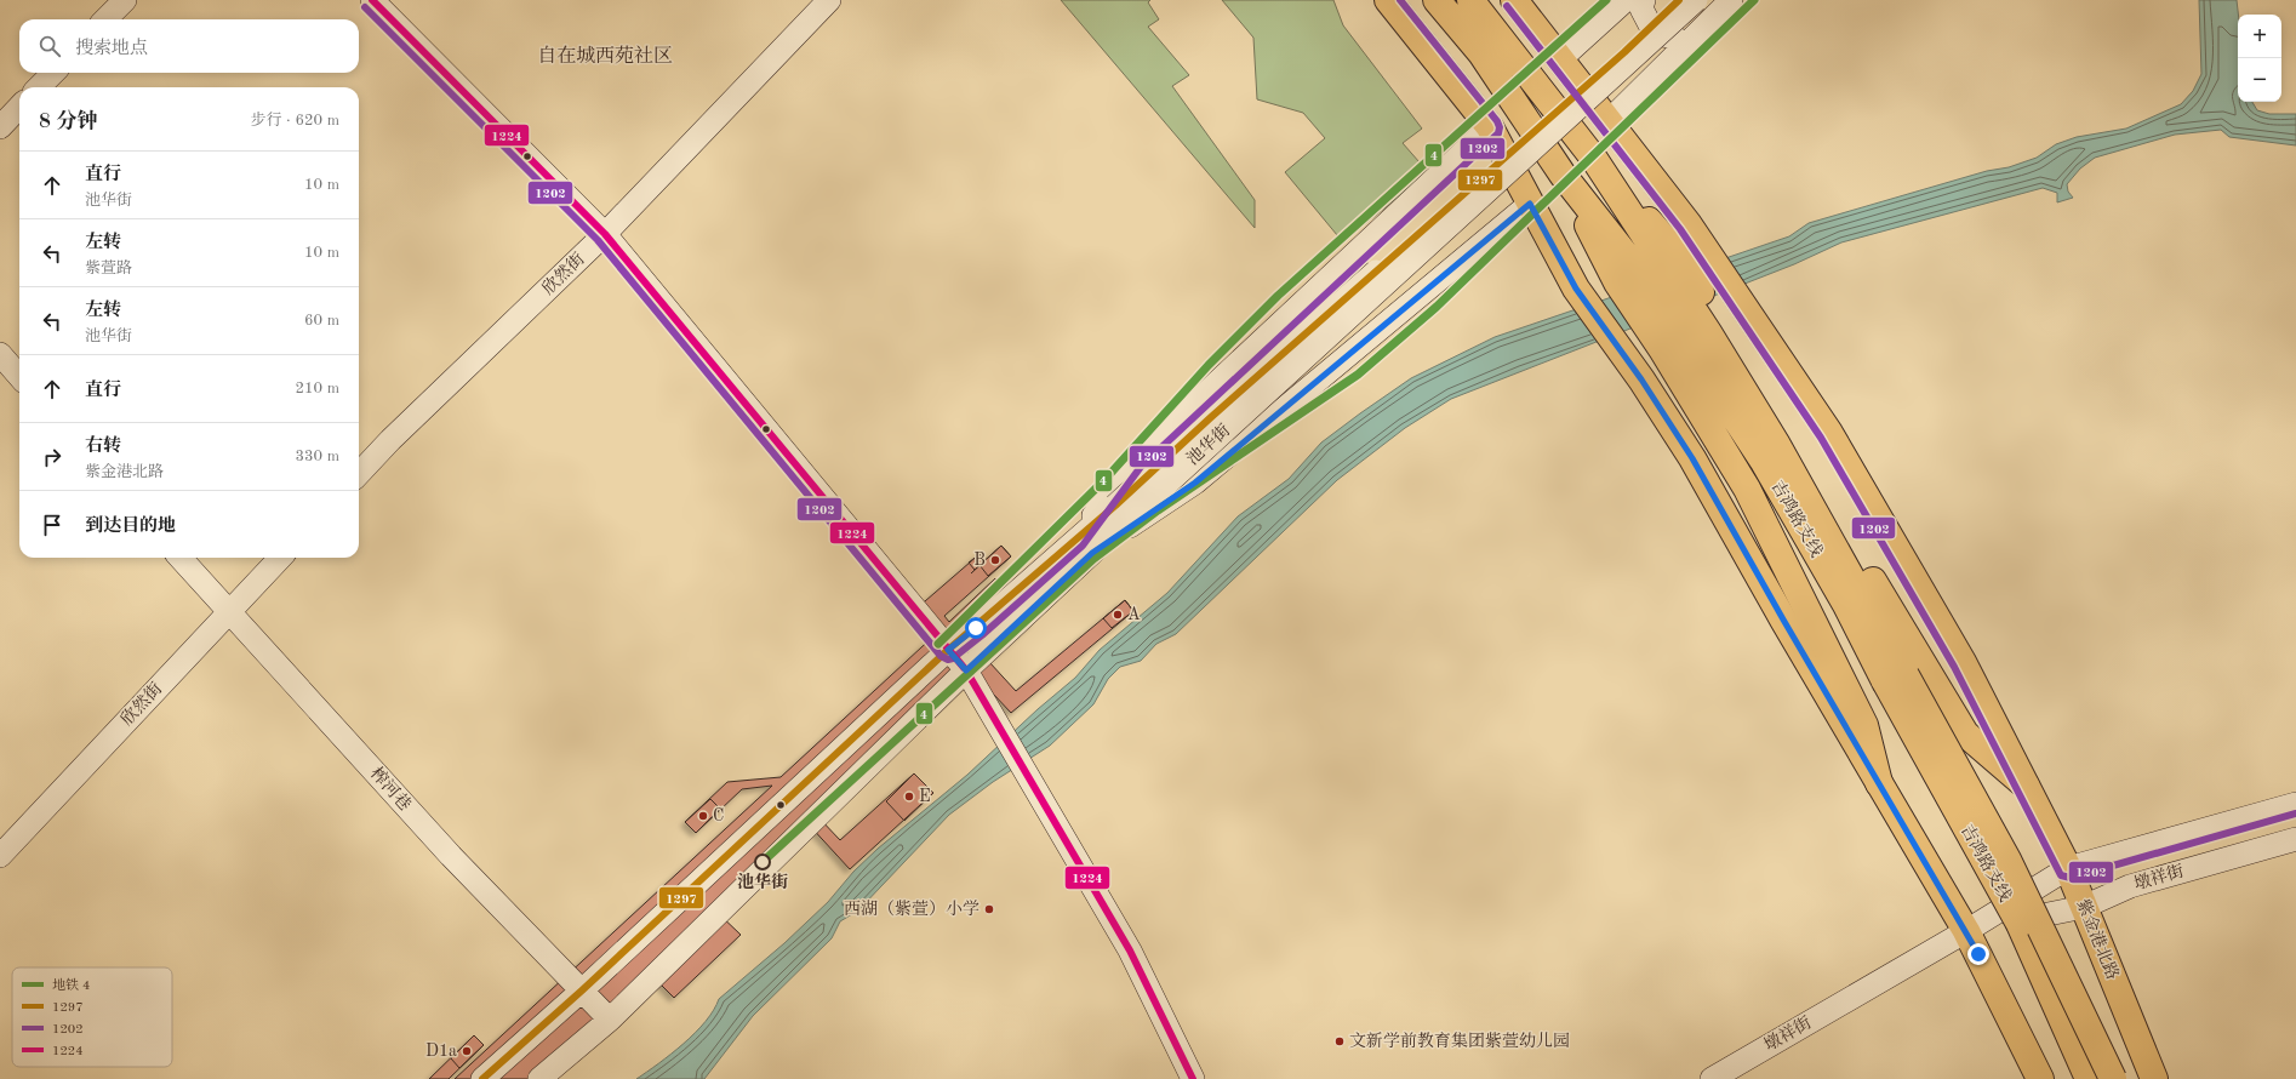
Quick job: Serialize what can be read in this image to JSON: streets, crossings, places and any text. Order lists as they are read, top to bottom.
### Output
{
  "streets": {
    "main road": [
      "欣然街",
      "池华街",
      "吉鸿路支线",
      "榨河巷",
      "墩祥街",
      "紫金港北路"
    ]
  },
  "crossings": [
    ["欣然街", "榨河巷"],
    ["池华街", "榨河巷"],
    ["墩祥街", "紫金港北路"]
  ],
  "districts": ["自在城西苑社区"],
  "places": [
    "B",
    "A",
    "E",
    "C",
    "池华街",
    "西湖（紫萱）小学",
    "文新学前教育集团紫萱幼儿园",
    "D1a"
  ],
  "lines": [
    "metro line 4",
    "transit line 1297",
    "transit line 1202",
    "transit line 1224"
  ],
  "legend": [
    "地铁 4",
    "1297",
    "1202",
    "1224"
  ],
  "page": {
    "map_buttons": ["+", "−"],
    "search": "搜索地点",
    "heading": ["8 分钟", "步行 · 620 m"],
    "list": [
      ["直行", "池华街", "10 m"],
      ["左转", "紫萱路", "10 m"],
      ["左转", "池华街", "60 m"],
      ["直行", "210 m"],
      ["右转", "紫金港北路", "330 m"],
      "到达目的地"
    ]
  }
}
